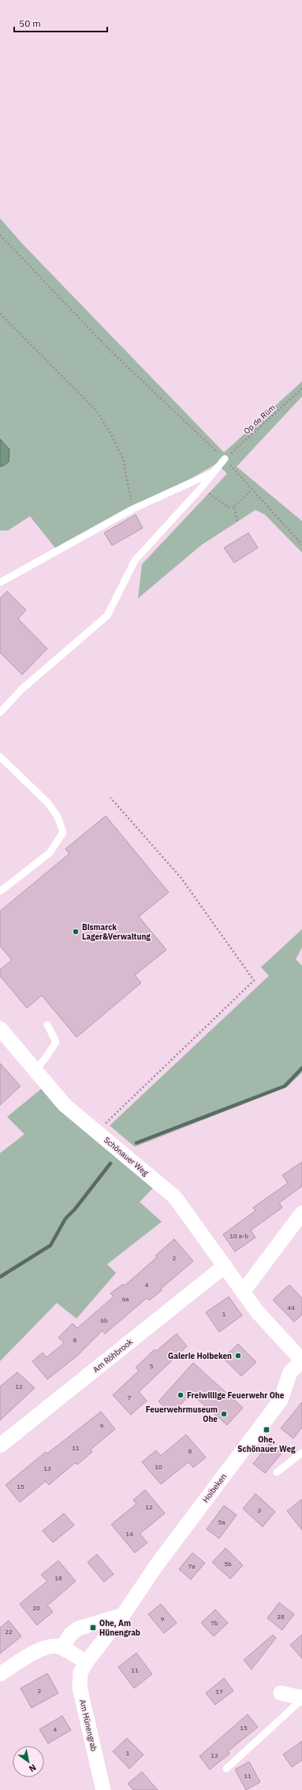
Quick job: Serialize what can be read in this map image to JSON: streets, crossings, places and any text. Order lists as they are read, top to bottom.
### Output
{
  "streets": {
    "street": [
      "Schönauer Weg",
      "Am Röhbrook",
      "Hoibeken",
      "Am Hünengrab"
    ],
    "path": ["Op de Rüm"]
  },
  "crossings": [
    ["Schönauer Weg", "Am Röhbrook"],
    ["Schönauer Weg", "Hoibeken"],
    ["Hoibeken", "Am Hünengrab"]
  ],
  "places": {
    "other": [
      "Bismarck Lager&Verwaltung",
      "Galerie Hoibeken",
      "Freiwillige Feuerwehr Ohe",
      "Feuerwehrmuseum Ohe"
    ],
    "transit": ["Ohe, Schönauer Weg", "Ohe, Am Hünengrab"]
  },
  "house_numbers": [
    "10 a-b",
    "2",
    "4",
    "6a",
    "44",
    "1",
    "6b",
    "8",
    "5",
    "12",
    "7",
    "9",
    "11",
    "8",
    "10",
    "13",
    "15",
    "12",
    "3",
    "5a",
    "14",
    "5b",
    "7a",
    "18",
    "20",
    "28",
    "9",
    "7b",
    "22",
    "11",
    "2",
    "17",
    "15",
    "4",
    "1",
    "13",
    "11"
  ],
  "scale_bar": "50 m",
  "north": "bottom right"
}
